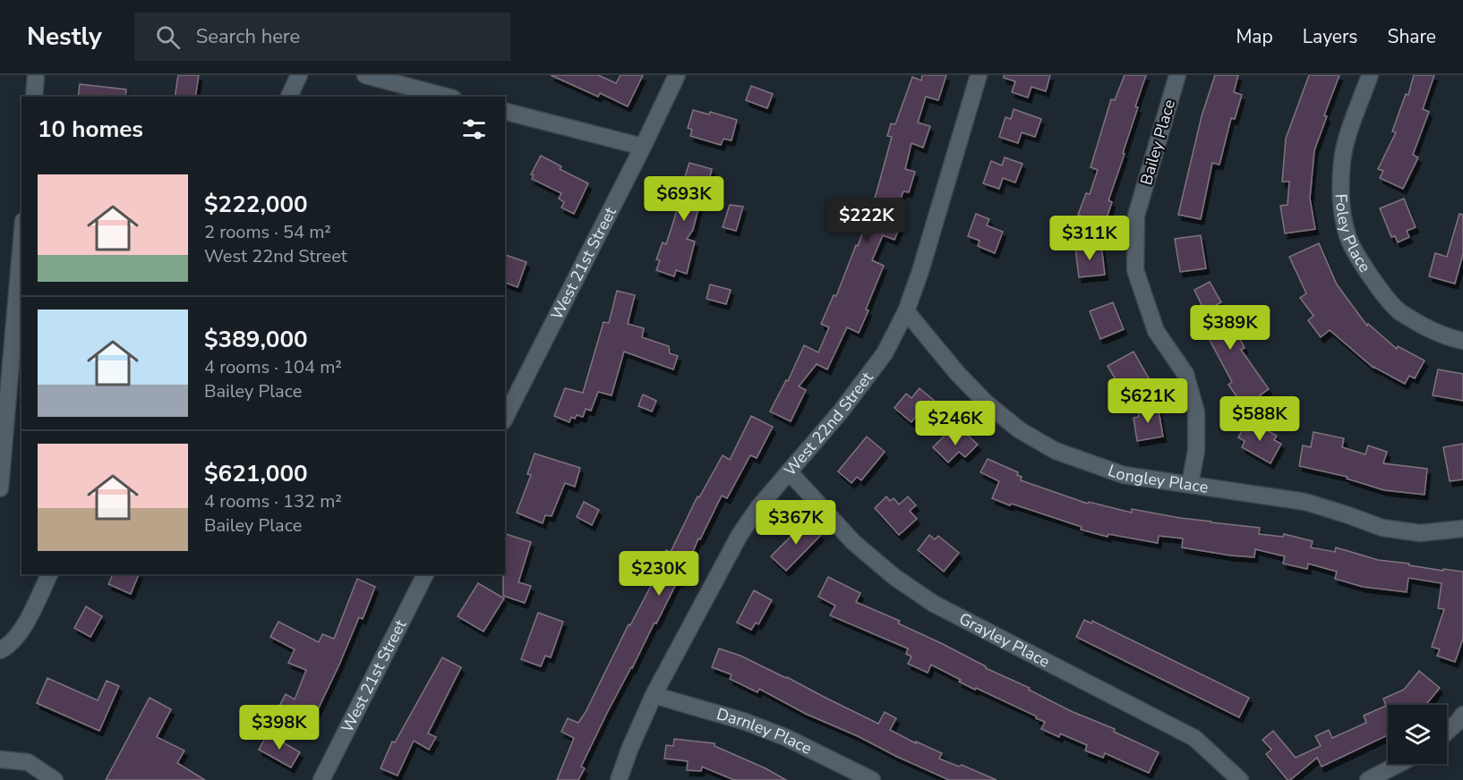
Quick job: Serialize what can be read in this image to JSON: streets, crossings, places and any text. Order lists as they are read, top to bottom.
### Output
{
  "streets": {
    "street": [
      "Bailey Place",
      "Foley Place",
      "West 21st Street",
      "West 22nd Street",
      "Longley Place",
      "Grayley Place",
      "Darnley Place"
    ]
  },
  "crossings": [
    ["Bailey Place", "Longley Place"],
    ["West 22nd Street", "Longley Place"],
    ["West 22nd Street", "Grayley Place"],
    ["West 22nd Street", "Darnley Place"]
  ],
  "page": {
    "header": "Nestly",
    "search": "Search here",
    "nav": ["Map", "Layers", "Share"],
    "heading": "10 homes",
    "list": [
      {
        "name": "$222,000",
        "note": "2 rooms · 54 m² · West 22nd Street"
      },
      {
        "name": "$389,000",
        "note": "4 rooms · 104 m² · Bailey Place"
      },
      {
        "name": "$621,000",
        "note": "4 rooms · 132 m² · Bailey Place"
      }
    ],
    "price": [
      "$693K",
      "$222K",
      "$311K",
      "$389K",
      "$621K",
      "$588K",
      "$246K",
      "$367K",
      "$230K",
      "$398K"
    ]
  }
}
